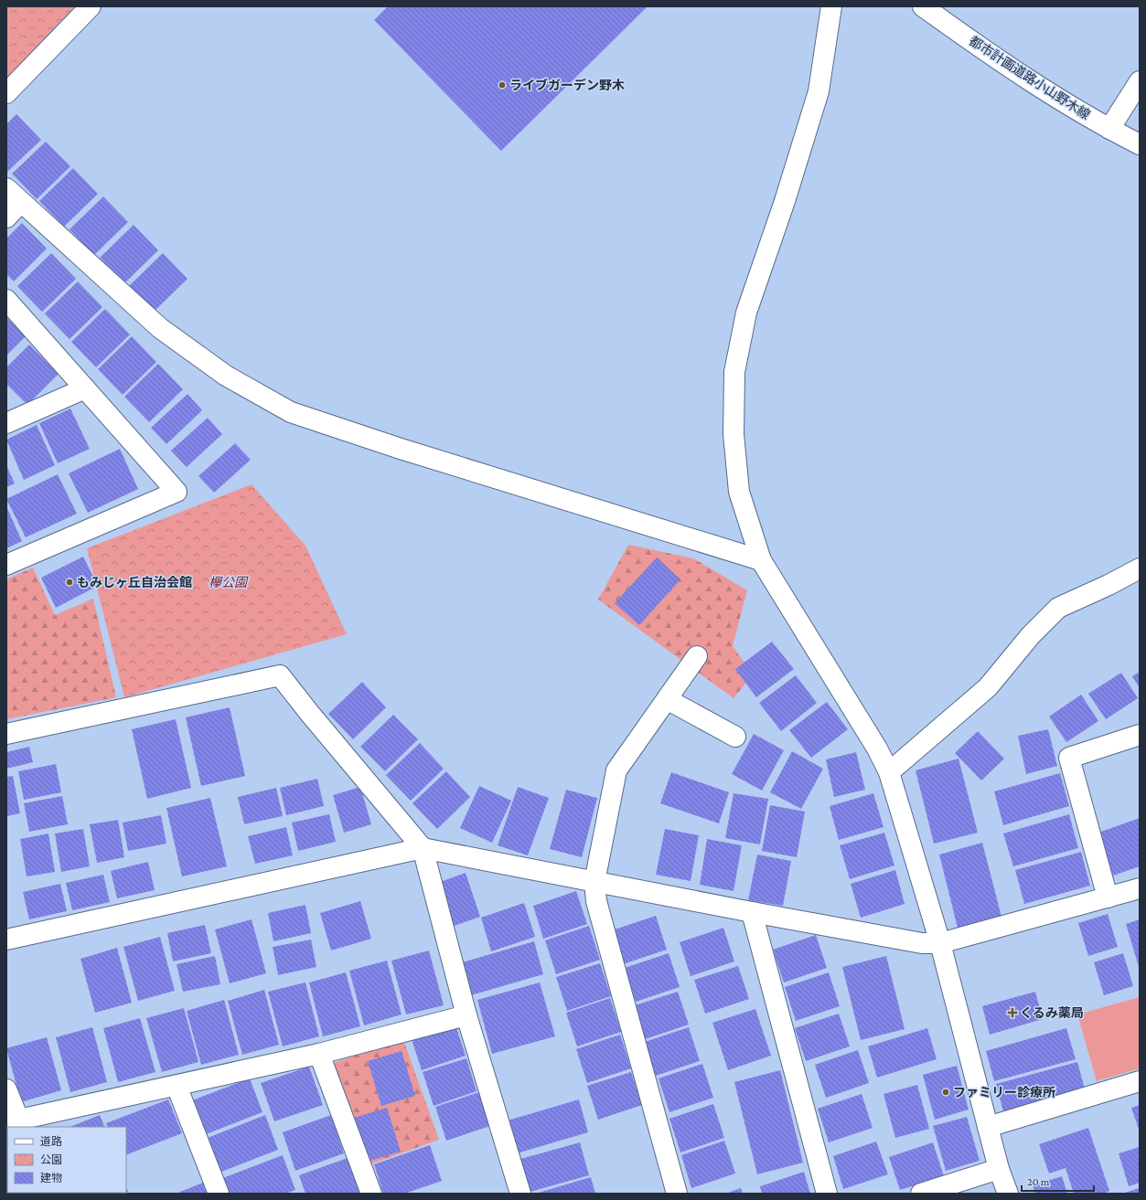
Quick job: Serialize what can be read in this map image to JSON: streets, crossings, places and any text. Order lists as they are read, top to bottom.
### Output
{
  "streets": {
    "street": ["都市計画道路小山野木線"]
  },
  "parks": ["欅公園"],
  "places": {
    "other": ["ライブガーデン野木", "もみじヶ丘自治会館", "ファミリー診療所"],
    "health": ["くるみ薬局"]
  },
  "legend": ["道路", "公園", "建物"],
  "scale_bar": "20 m"
}
